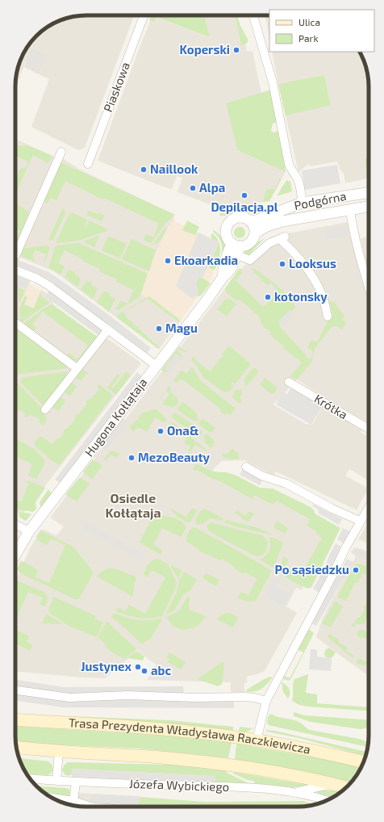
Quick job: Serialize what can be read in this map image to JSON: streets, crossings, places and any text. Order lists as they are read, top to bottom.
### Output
{
  "streets": {
    "main road": ["Trasa Prezydenta Władysława Raczkiewicza"],
    "street": [
      "Piaskowa",
      "Podgórna",
      "Krótka",
      "Hugona Kołłątaja",
      "Józefa Wybickiego"
    ]
  },
  "crossings": [
    ["Podgórna", "Hugona Kołłątaja"],
    ["Trasa Prezydenta Władysława Raczkiewicza", "Józefa Wybickiego"]
  ],
  "districts": ["Osiedle Kołłątaja"],
  "places": [
    "Koperski",
    "Naillook",
    "Alpa",
    "Depilacja.pl",
    "Ekoarkadia",
    "Looksus",
    "kotonsky",
    "Magu",
    "Ona&",
    "MezoBeauty",
    "Po sąsiedzku",
    "Justynex",
    "abc"
  ],
  "legend": ["Ulica", "Park"]
}
